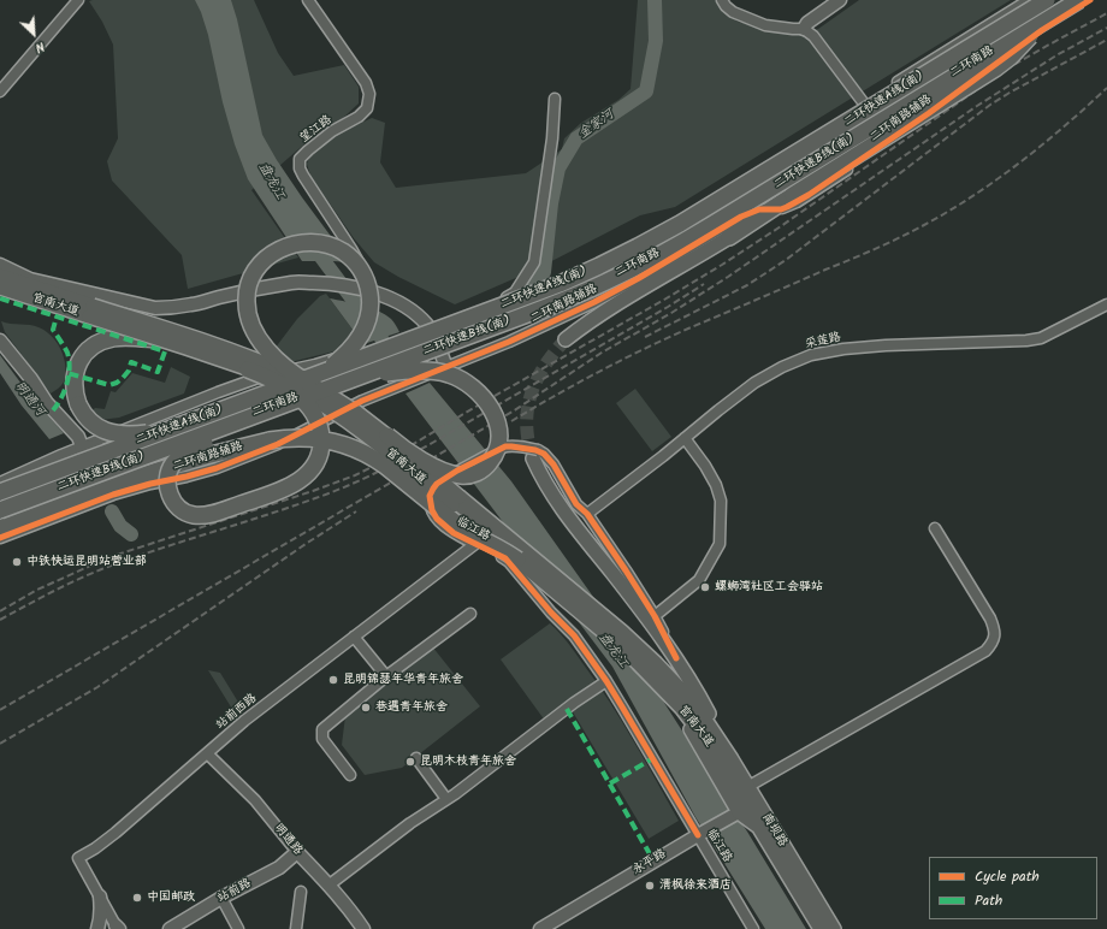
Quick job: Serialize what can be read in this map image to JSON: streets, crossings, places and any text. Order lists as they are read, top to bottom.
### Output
{
  "streets": {
    "highway": ["二环快速A线(南)", "二环快速B线(南)"],
    "main road": ["二环南路", "官南大道", "南坝路"],
    "street": [
      "二环南路辅路",
      "望江路",
      "采莲路",
      "临江路",
      "站前西路",
      "明通路",
      "永平路",
      "站前路"
    ]
  },
  "crossings": [
    ["二环南路", "二环快速A线(南)"],
    ["二环南路", "二环南路辅路"],
    ["二环南路", "二环快速B线(南)"],
    ["二环快速B线(南)", "官南大道"],
    ["官南大道", "南坝路"],
    ["临江路", "站前西路"],
    ["临江路", "永平路"],
    ["站前西路", "明通路"],
    ["明通路", "站前路"]
  ],
  "water": ["金家河", "盘龙江", "明通河"],
  "places": [
    "中铁快运昆明站营业部",
    "螺蛳湾社区工会驿站",
    "昆明锦瑟年华青年旅舍",
    "巷遇青年旅舍",
    "昆明木枝青年旅舍",
    "清枫徐来酒店",
    "中国邮政"
  ],
  "legend": ["Cycle path", "Path"],
  "north": "bottom right"
}
